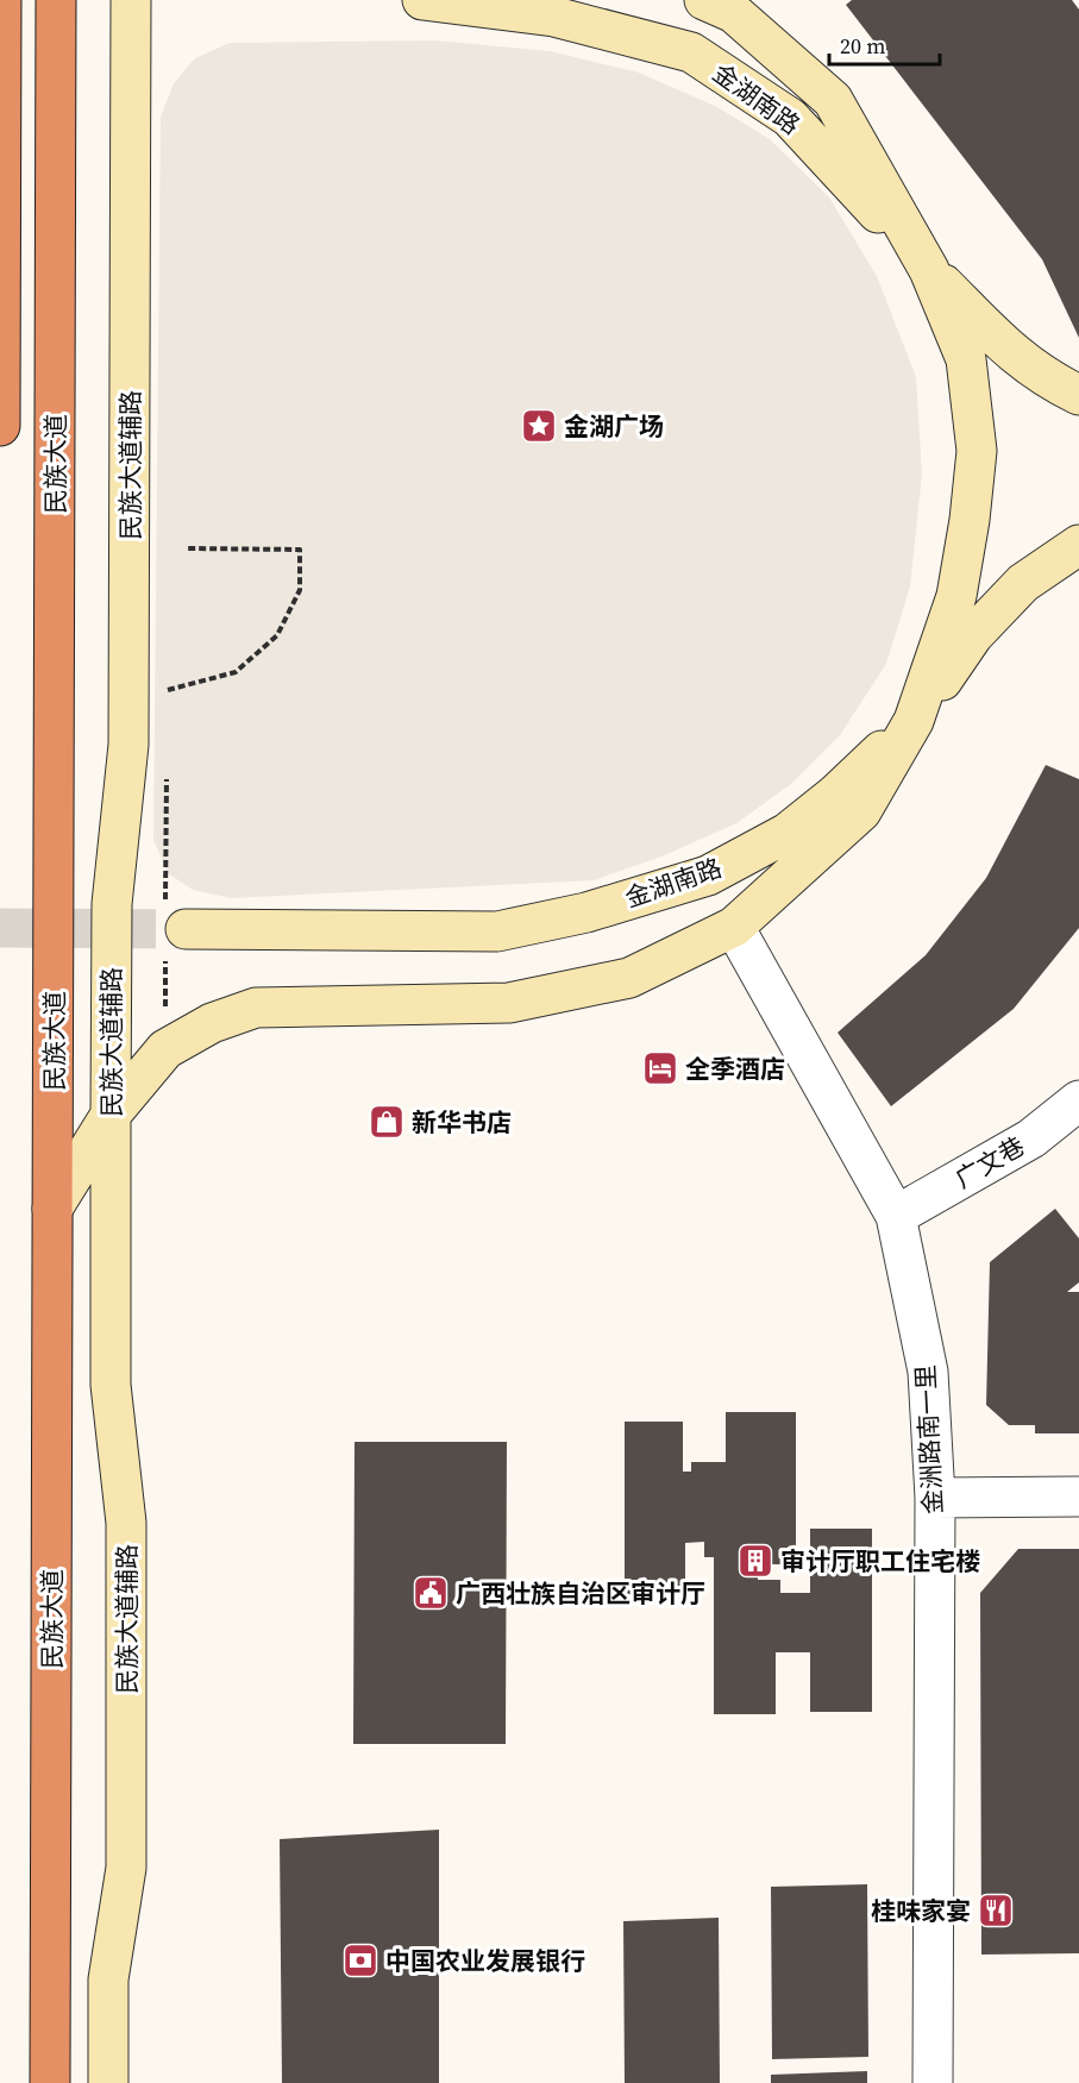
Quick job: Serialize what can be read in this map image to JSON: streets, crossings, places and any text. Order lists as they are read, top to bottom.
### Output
{
  "streets": {
    "highway": ["民族大道"],
    "main road": ["金湖南路", "民族大道辅路"],
    "street": ["广文巷", "金洲路南一里"]
  },
  "crossings": [
    ["广文巷", "金洲路南一里"]
  ],
  "places": {
    "place": ["金湖广场"],
    "hotel": ["全季酒店"],
    "shop": ["新华书店"],
    "building": ["审计厅职工住宅楼"],
    "public building": ["广西壮族自治区审计厅"],
    "restaurant": ["桂味家宴"],
    "bank": ["中国农业发展银行"]
  },
  "scale_bar": "20 m"
}
